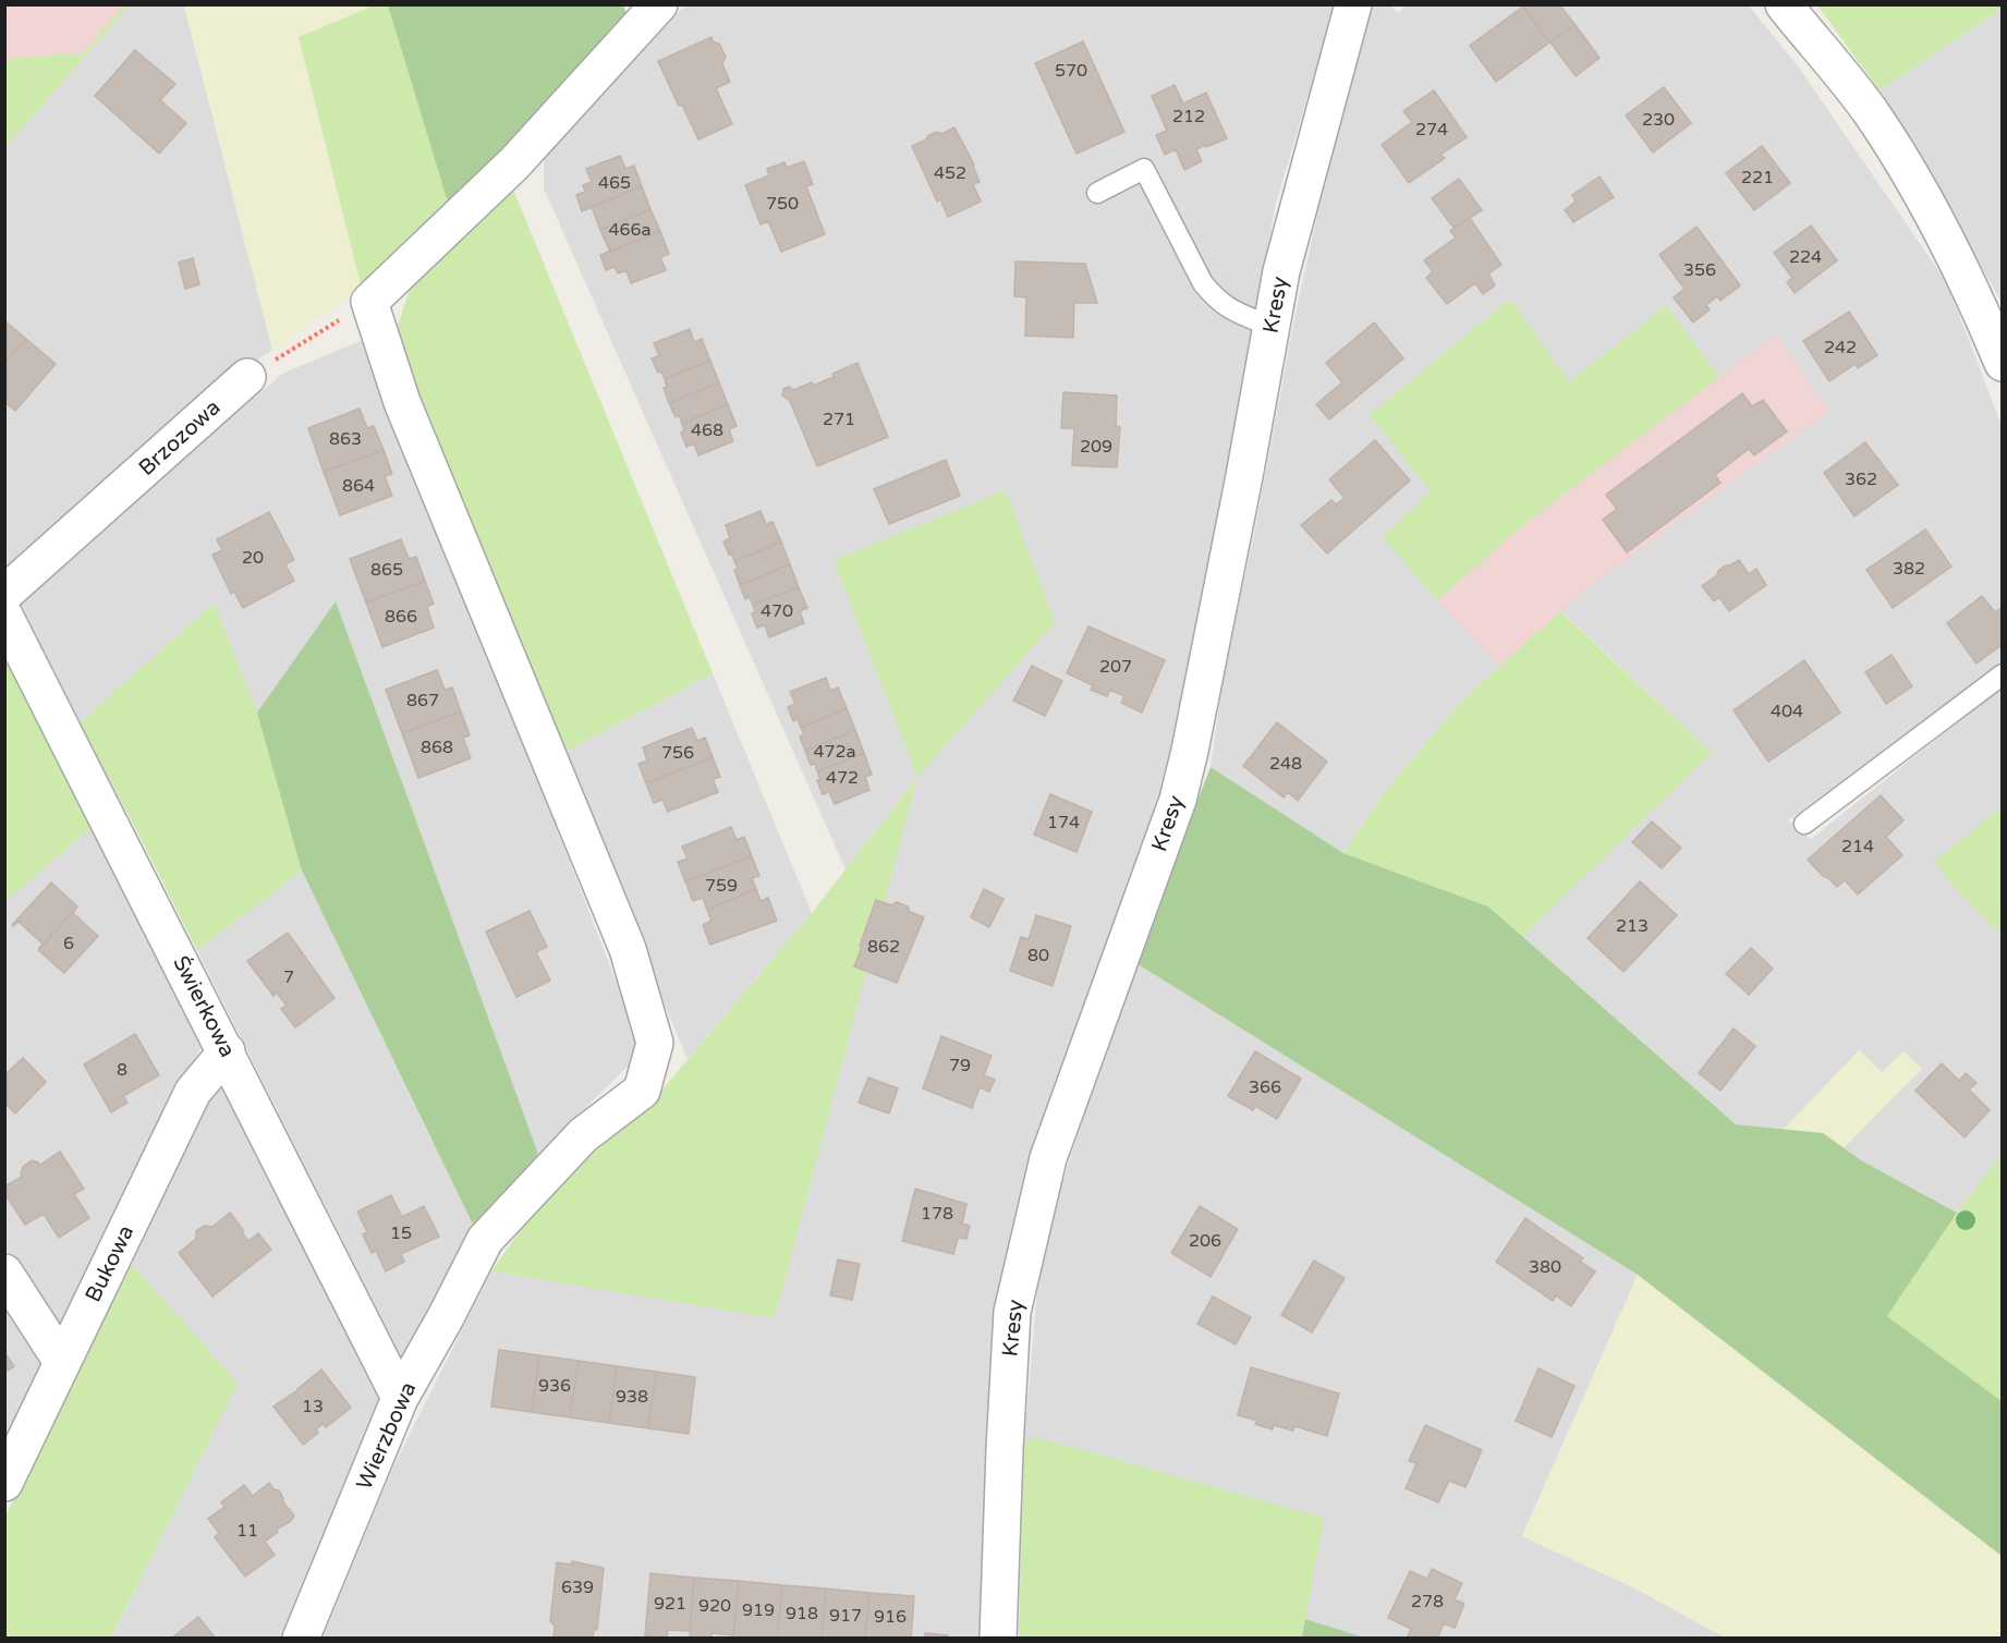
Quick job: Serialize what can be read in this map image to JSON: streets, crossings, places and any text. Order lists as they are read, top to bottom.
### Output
{
  "streets": {
    "street": [
      "Kresy",
      "Brzozowa",
      "Świerkowa",
      "Bukowa",
      "Wierzbowa"
    ]
  },
  "crossings": [
    ["Świerkowa", "Bukowa"],
    ["Świerkowa", "Wierzbowa"]
  ],
  "house_numbers": [
    "570",
    "212",
    "230",
    "274",
    "452",
    "221",
    "465",
    "750",
    "466a",
    "224",
    "356",
    "242",
    "271",
    "468",
    "863",
    "209",
    "362",
    "864",
    "20",
    "382",
    "865",
    "470",
    "866",
    "207",
    "867",
    "404",
    "868",
    "472a",
    "756",
    "248",
    "472",
    "174",
    "214",
    "759",
    "213",
    "6",
    "862",
    "80",
    "7",
    "79",
    "8",
    "366",
    "178",
    "15",
    "206",
    "380",
    "936",
    "938",
    "13",
    "11",
    "639",
    "278",
    "921",
    "920",
    "919",
    "918",
    "917",
    "916"
  ]
}
